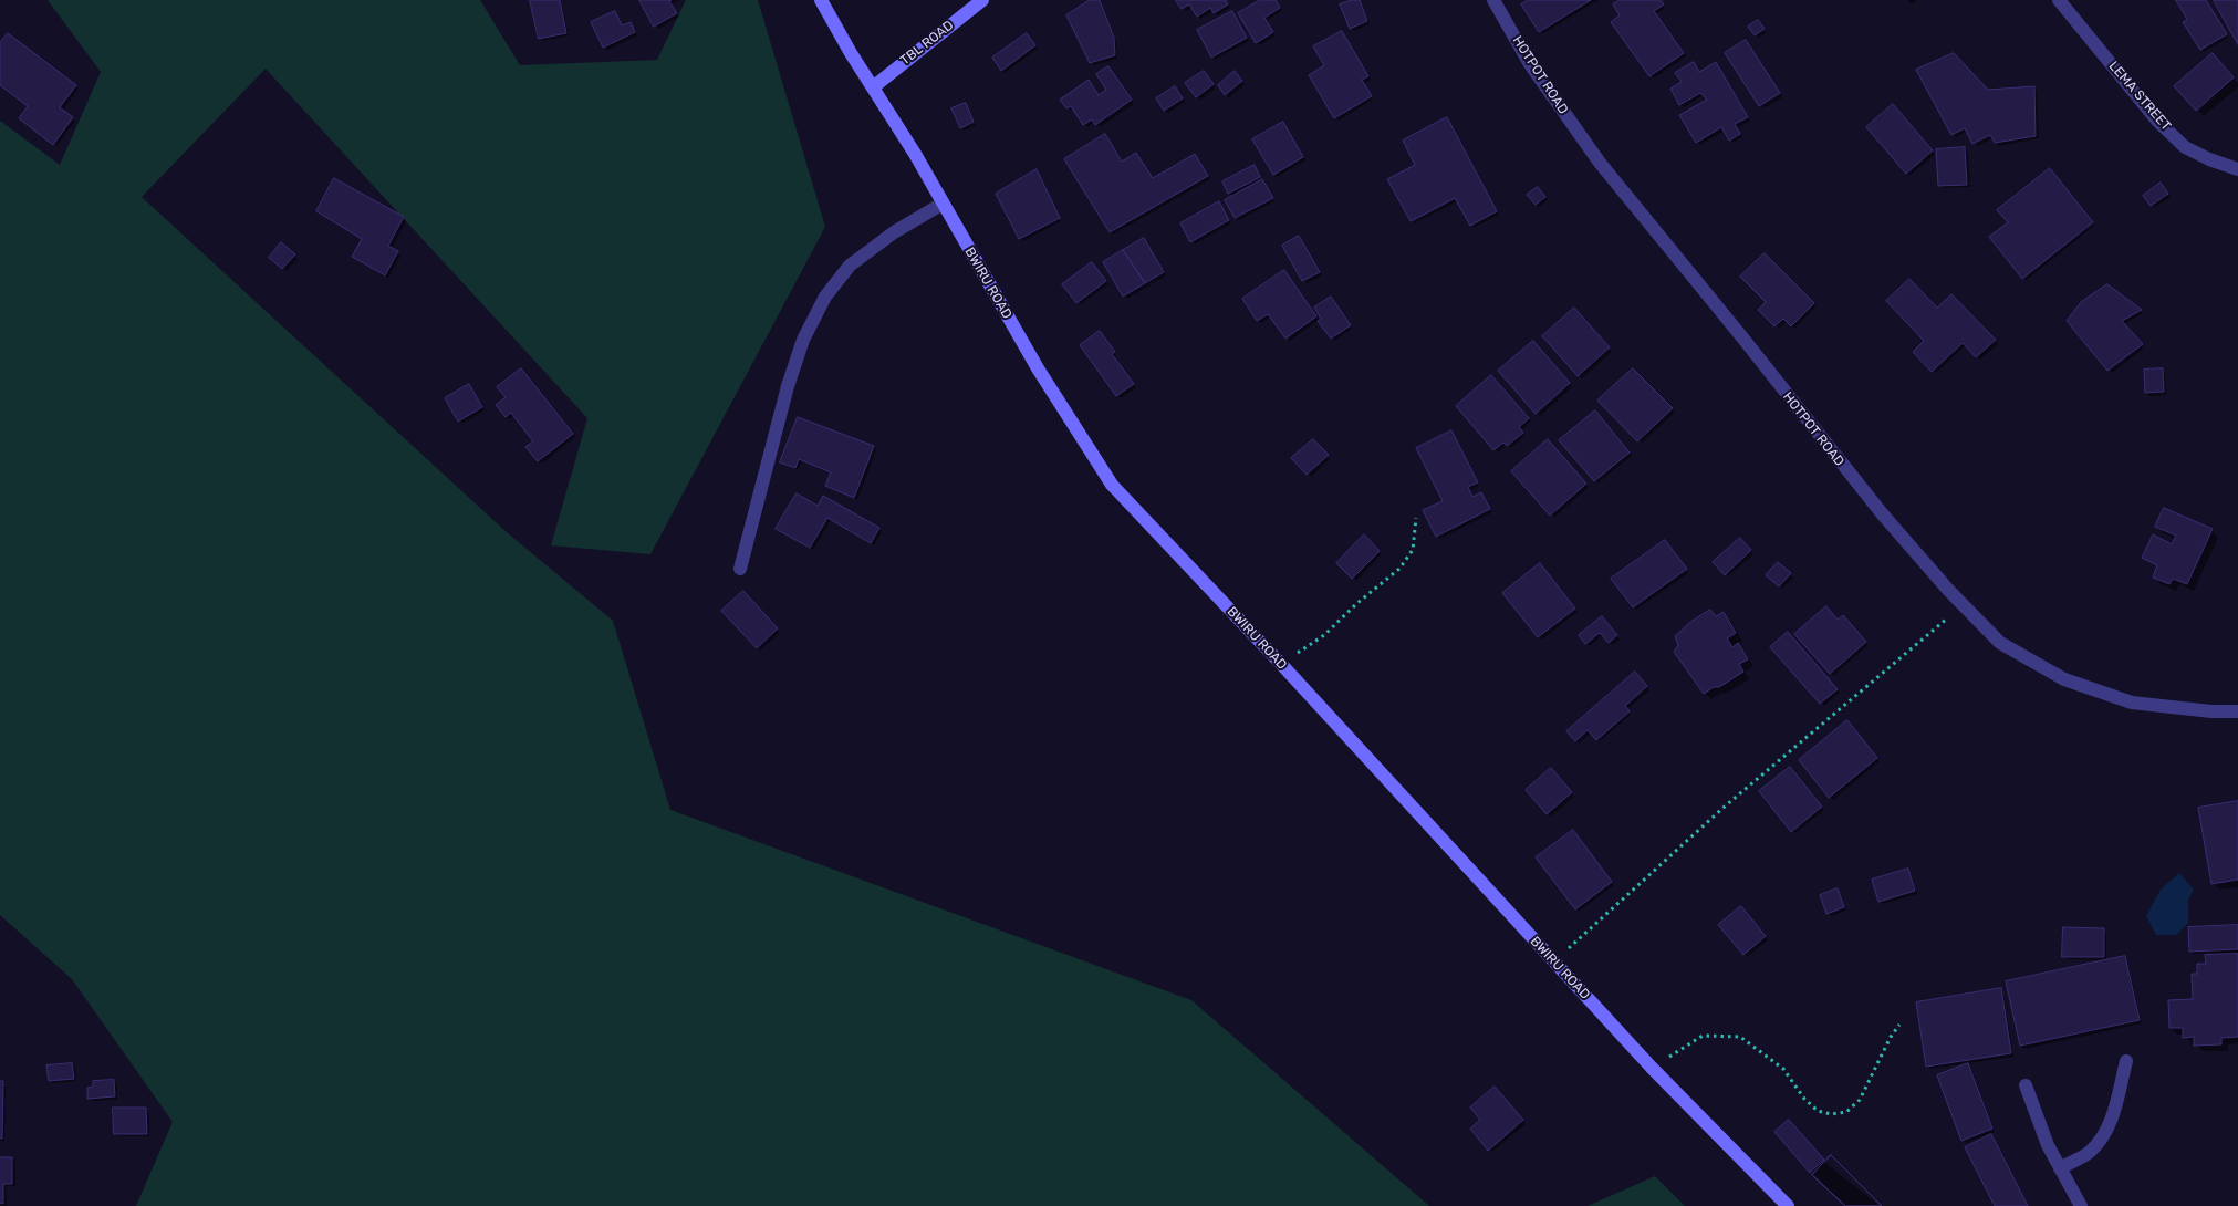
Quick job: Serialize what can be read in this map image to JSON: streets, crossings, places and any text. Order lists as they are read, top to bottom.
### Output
{
  "streets": {
    "main road": ["TBL ROAD", "BWIRU ROAD"],
    "street": ["HOTPOT ROAD", "LEMA STREET"]
  },
  "crossings": [
    ["TBL ROAD", "BWIRU ROAD"]
  ]
}
